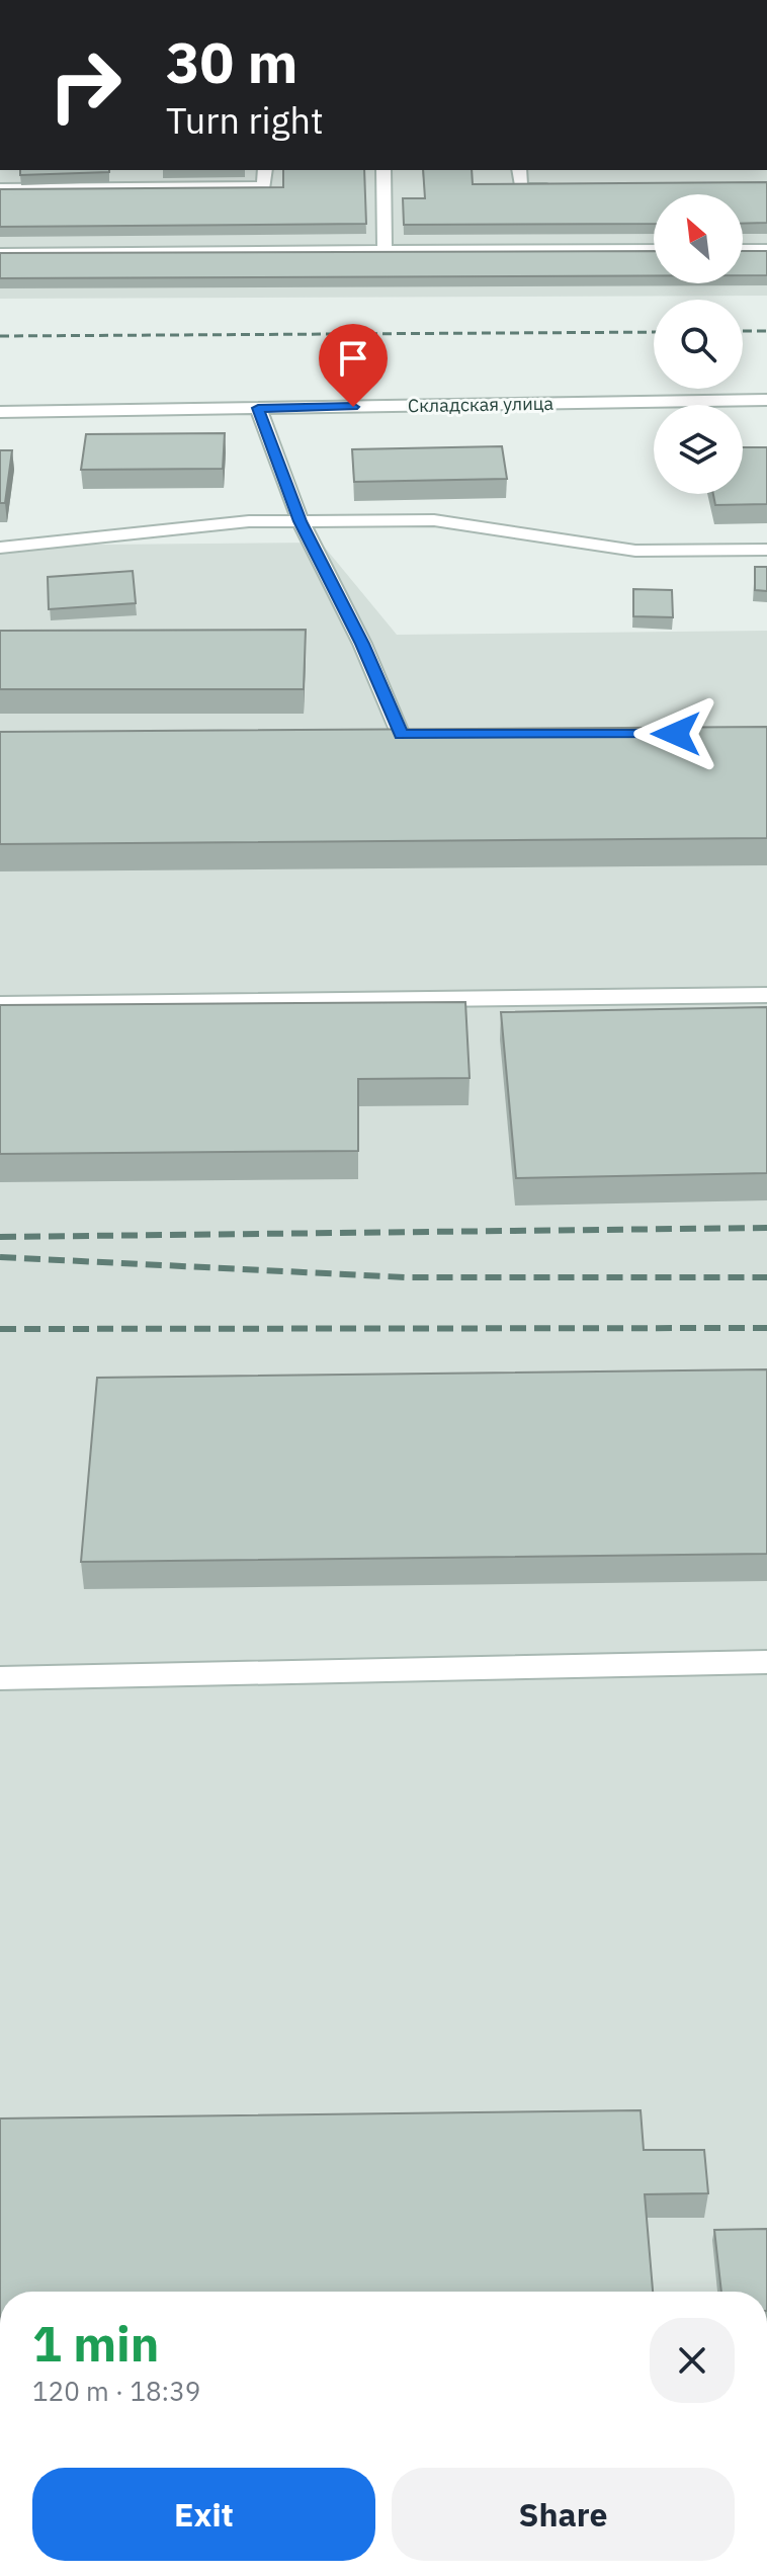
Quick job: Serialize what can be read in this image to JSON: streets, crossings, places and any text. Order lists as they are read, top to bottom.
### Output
{
  "streets": {
    "street": ["Складская улица"]
  },
  "north": "top left",
  "page": {
    "turn": ["30 m", "Turn right"],
    "heading": ["1 min", "120 m · 18:39"],
    "buttons": ["Exit", "Share"]
  }
}
